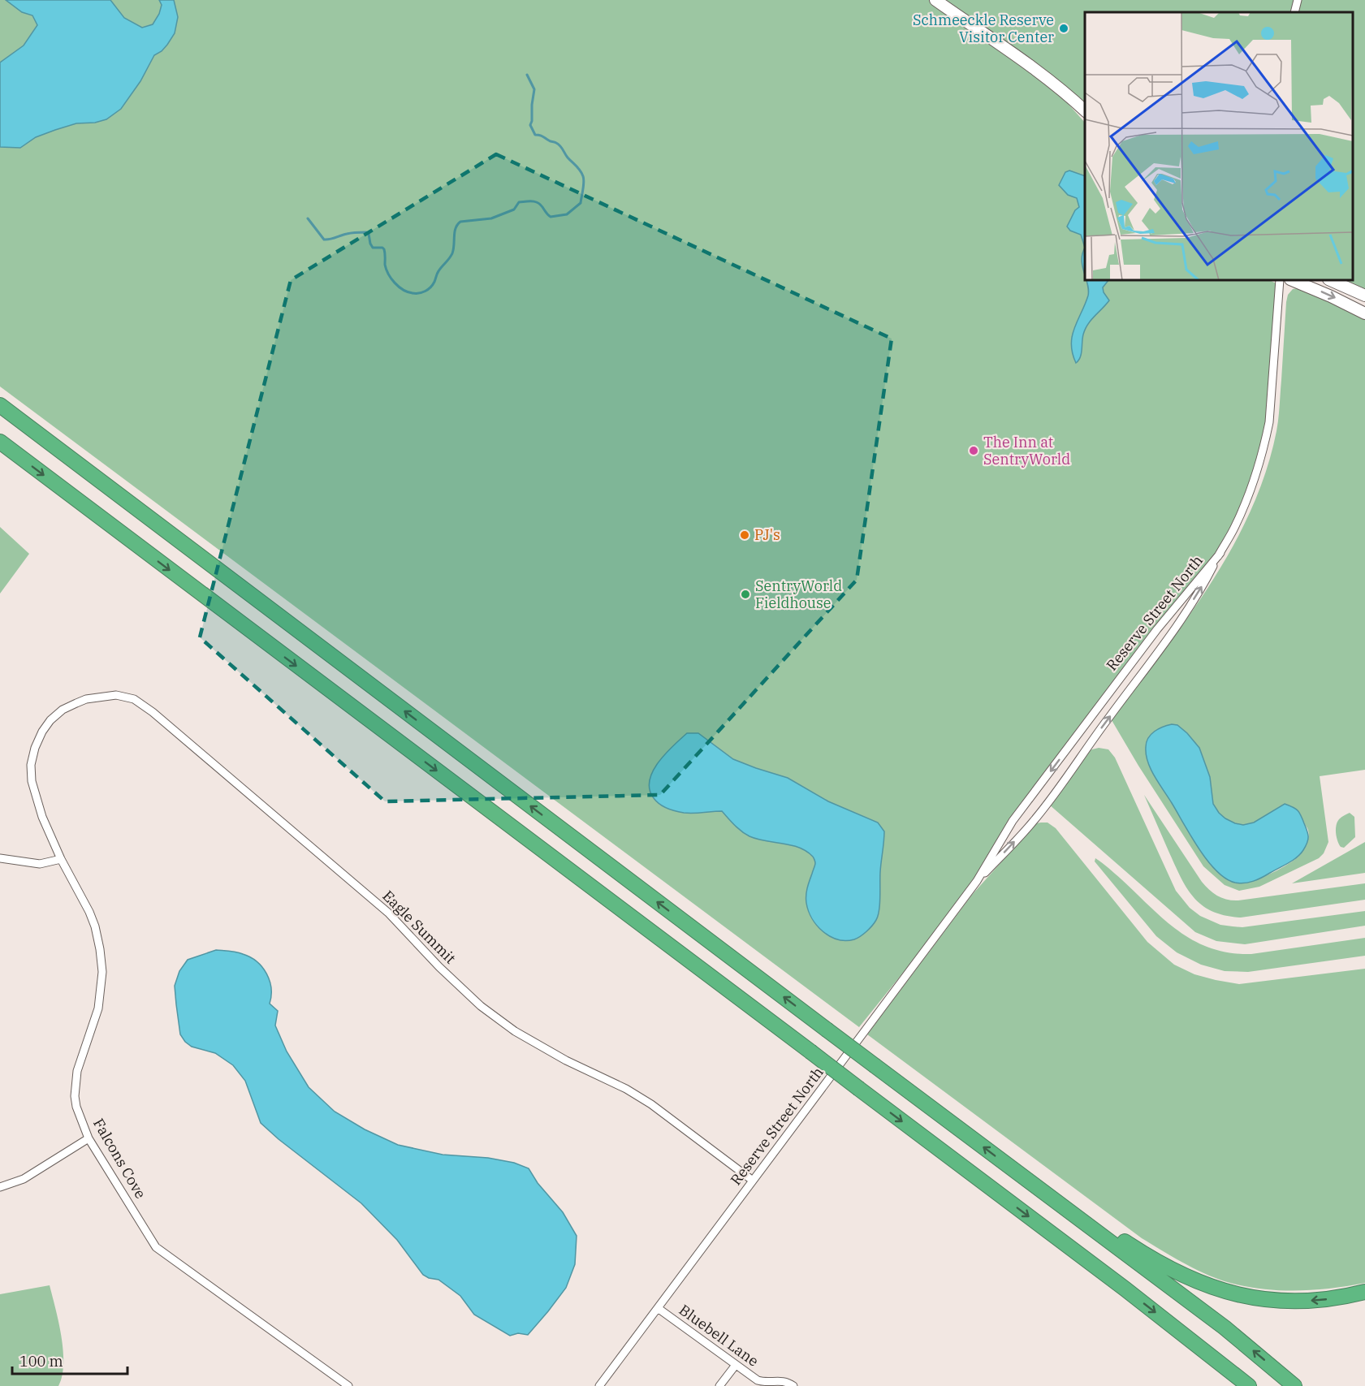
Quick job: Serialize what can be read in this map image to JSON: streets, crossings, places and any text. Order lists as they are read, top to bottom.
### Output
{
  "streets": {
    "street": [
      "Reserve Street North",
      "Eagle Summit",
      "Falcons Cove",
      "Bluebell Lane"
    ]
  },
  "crossings": [
    ["Reserve Street North", "Eagle Summit"],
    ["Reserve Street North", "Bluebell Lane"],
    ["Eagle Summit", "Falcons Cove"]
  ],
  "places": [
    "Schmeeckle Reserve Visitor Center",
    "The Inn at SentryWorld",
    "PJ's",
    "SentryWorld Fieldhouse"
  ],
  "scale_bar": "100 m"
}
